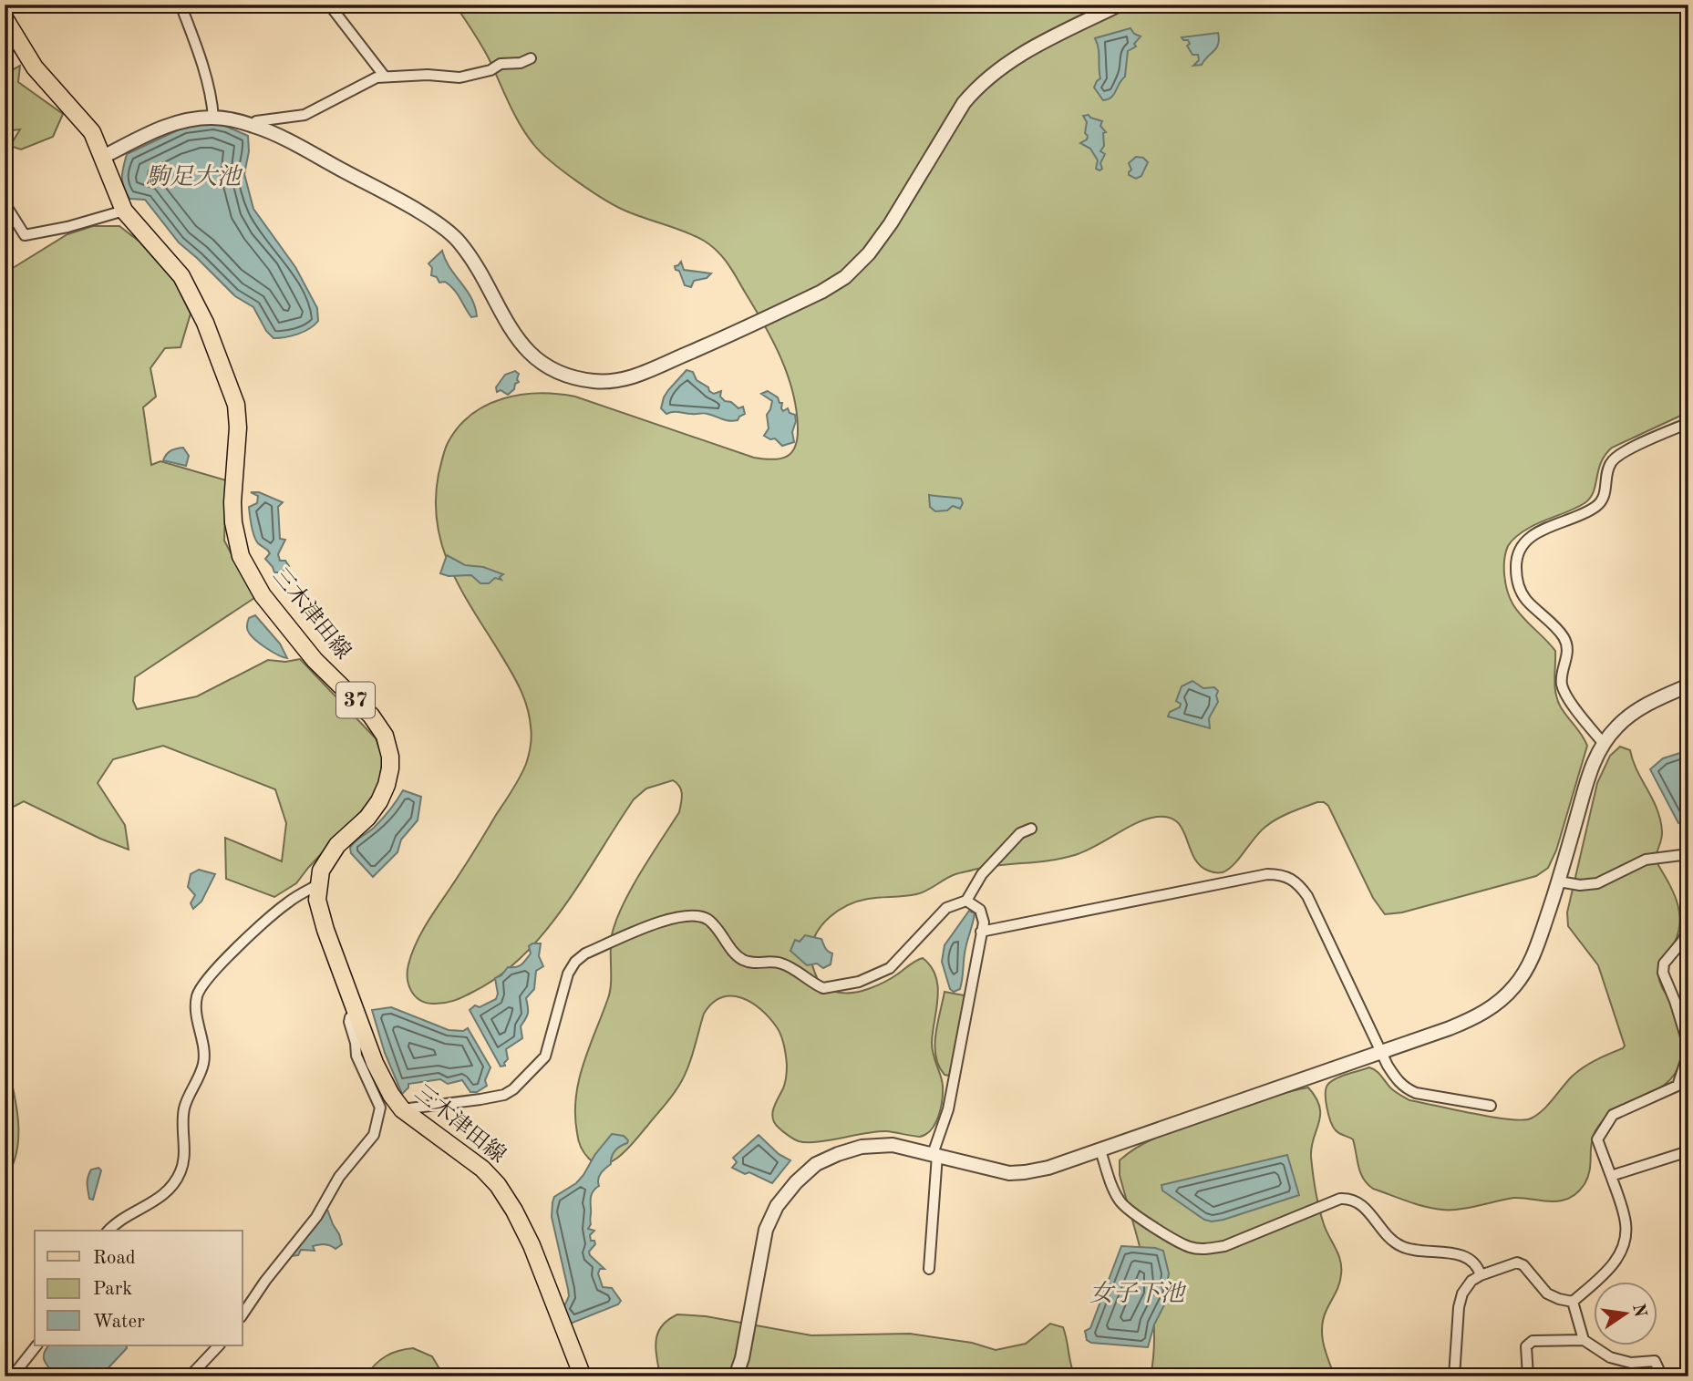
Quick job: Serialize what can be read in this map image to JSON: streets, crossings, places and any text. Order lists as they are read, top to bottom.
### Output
{
  "streets": {
    "main road": ["三木津田線", "37"]
  },
  "water": ["駒足大池", "女子下池"],
  "legend": ["Road", "Park", "Water"],
  "north": "right"
}
